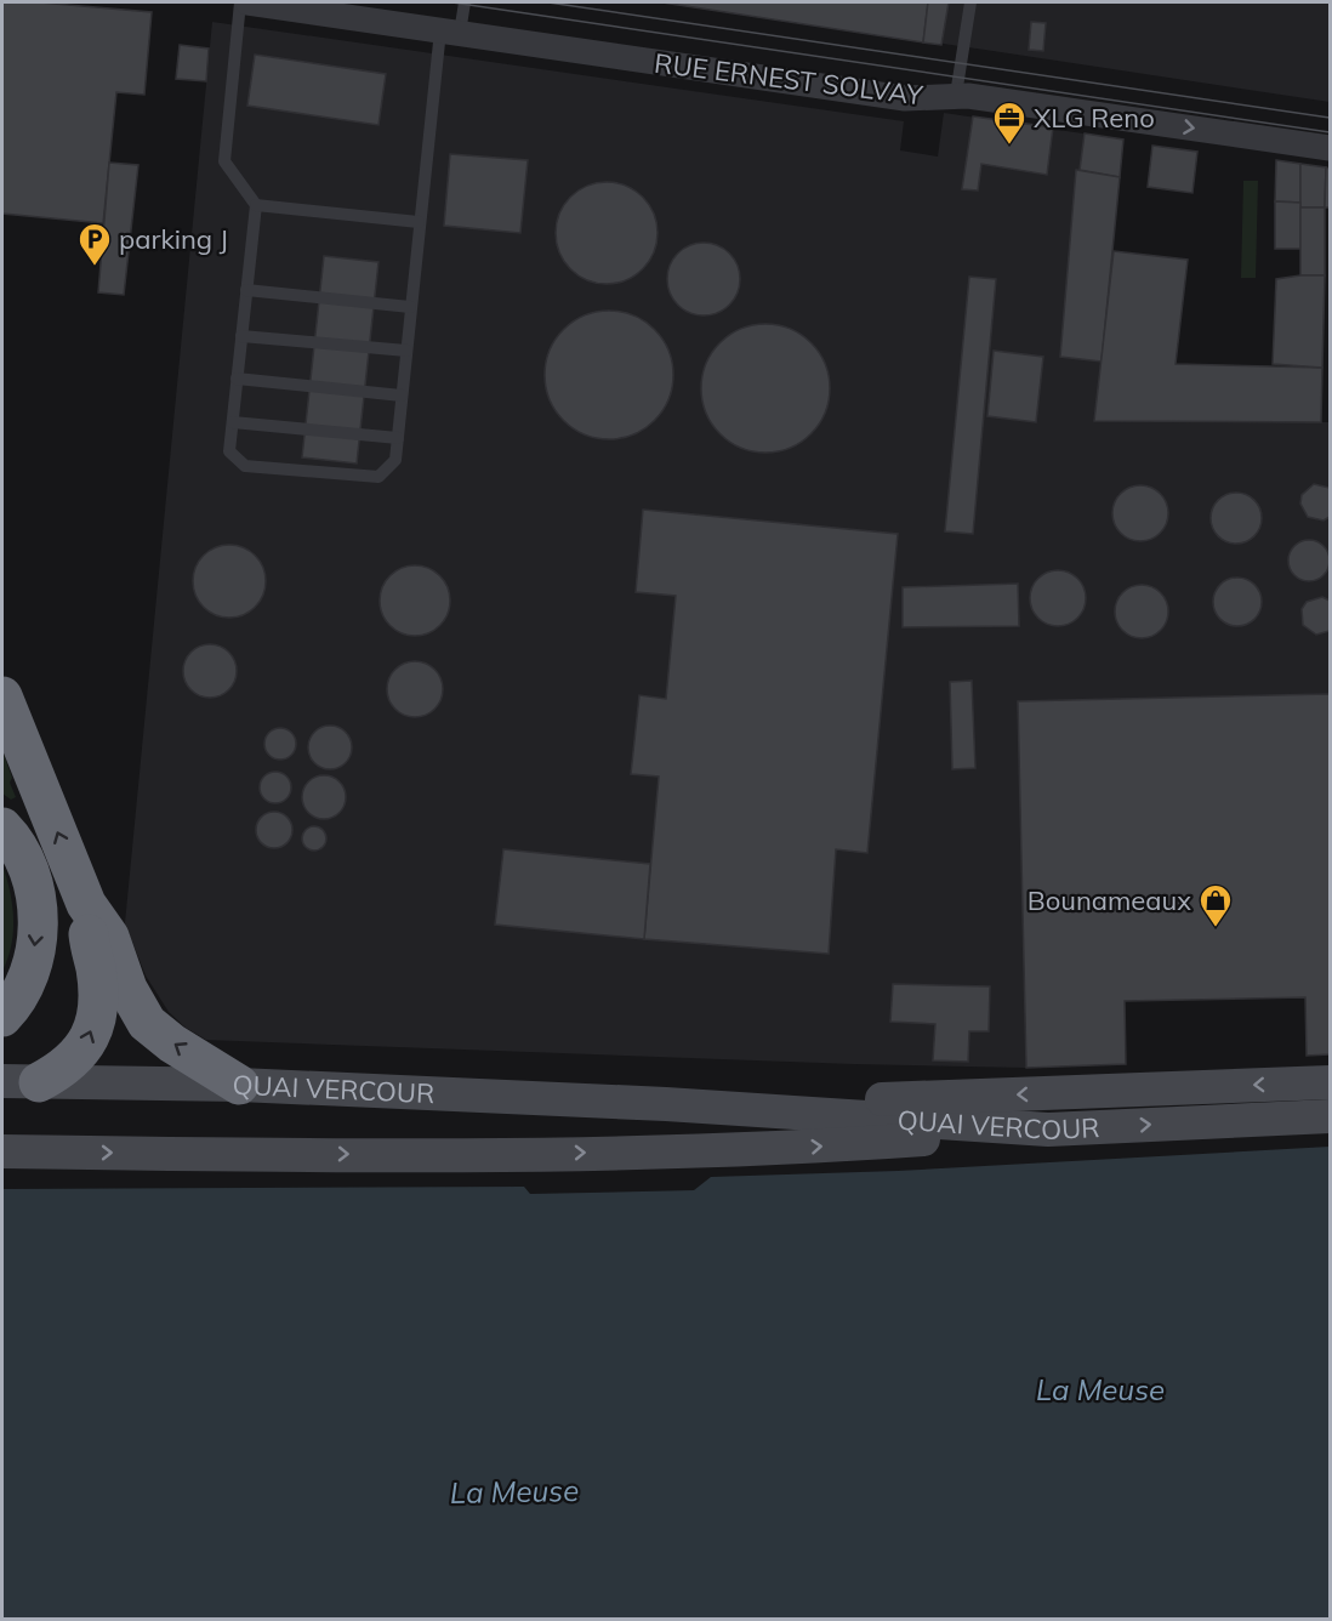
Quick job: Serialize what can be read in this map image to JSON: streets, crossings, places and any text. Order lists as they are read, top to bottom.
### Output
{
  "streets": {
    "main road": ["QUAI VERCOUR"],
    "street": ["RUE ERNEST SOLVAY"]
  },
  "water": ["La Meuse"],
  "places": {
    "office": ["XLG Reno"],
    "parking": ["parking J"],
    "shop": ["Bounameaux"]
  }
}
